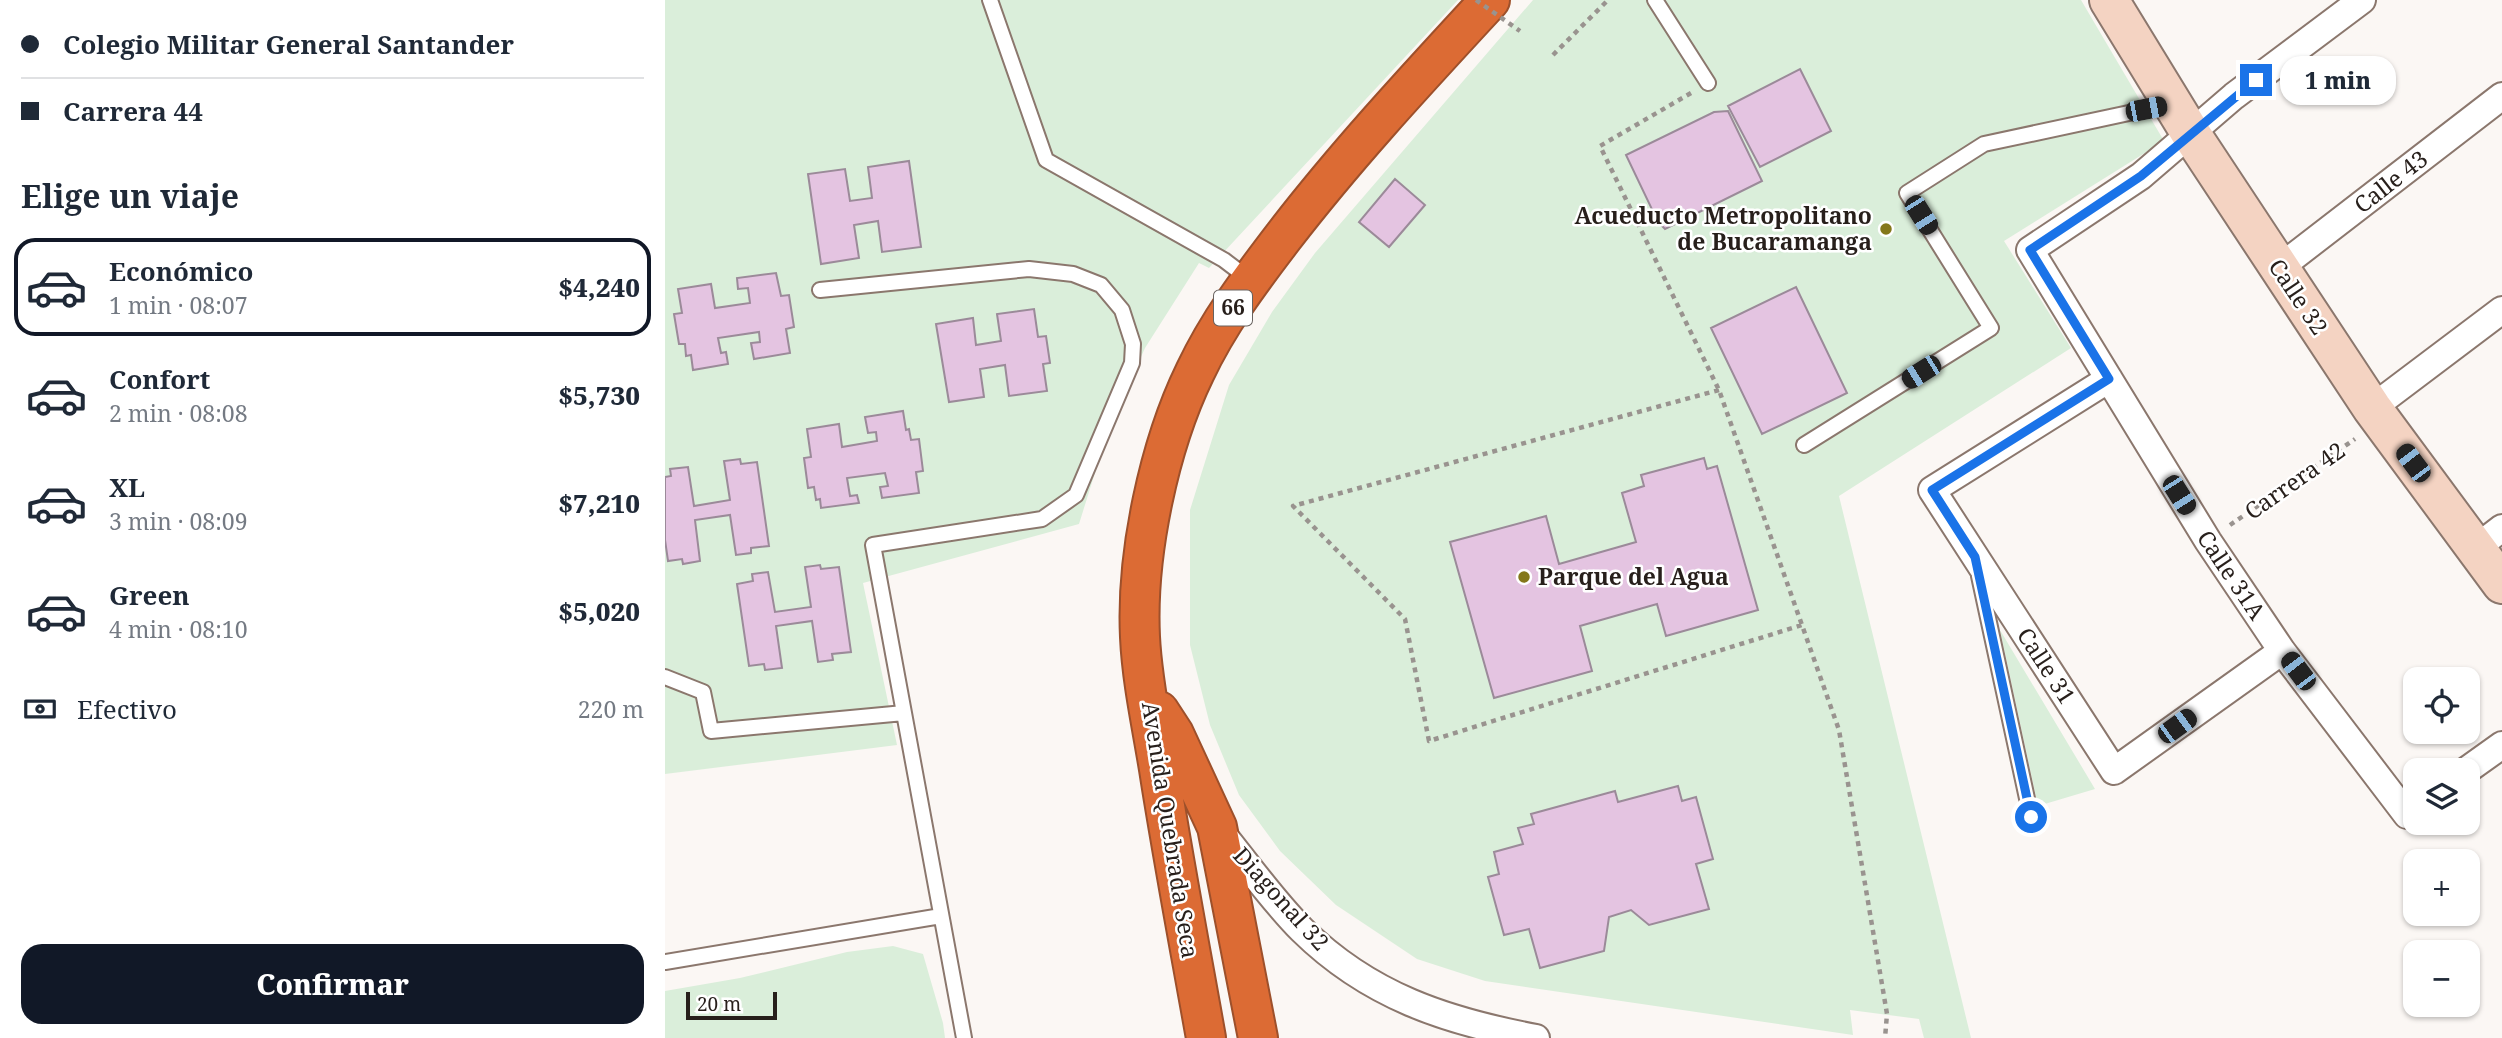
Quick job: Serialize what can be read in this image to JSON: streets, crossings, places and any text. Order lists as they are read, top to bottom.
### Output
{
  "streets": {
    "highway": ["66", "Avenida Quebrada Seca"],
    "street": [
      "Calle 43",
      "Calle 32",
      "Calle 31A",
      "Calle 31",
      "Diagonal 32"
    ],
    "path": ["Carrera 42"]
  },
  "crossings": [
    ["Calle 43", "Calle 32"],
    ["Calle 32", "Carrera 42"],
    ["Calle 32", "Calle 31A"],
    ["66", "Avenida Quebrada Seca"],
    ["Carrera 42", "Calle 31A"],
    ["Calle 31A", "Calle 31"],
    ["Avenida Quebrada Seca", "Diagonal 32"]
  ],
  "places": ["Acueducto Metropolitano de Bucaramanga", "Parque del Agua"],
  "scale_bar": "20 m",
  "page": {
    "banner": ["Colegio Militar General Santander", "Carrera 44"],
    "bubble": "1 min",
    "heading": "Elige un viaje",
    "list": [
      {
        "name": "Económico",
        "note": "1 min · 08:07",
        "value": "$4,240"
      },
      {
        "name": "Confort",
        "note": "2 min · 08:08",
        "value": "$5,730"
      },
      {
        "name": "XL",
        "note": "3 min · 08:09",
        "value": "$7,210"
      },
      {
        "name": "Green",
        "note": "4 min · 08:10",
        "value": "$5,020"
      }
    ],
    "map_buttons": ["+", "−"],
    "pay": ["Efectivo", "220 m"],
    "buttons": "Confirmar",
    "scale": "20 m"
  }
}
